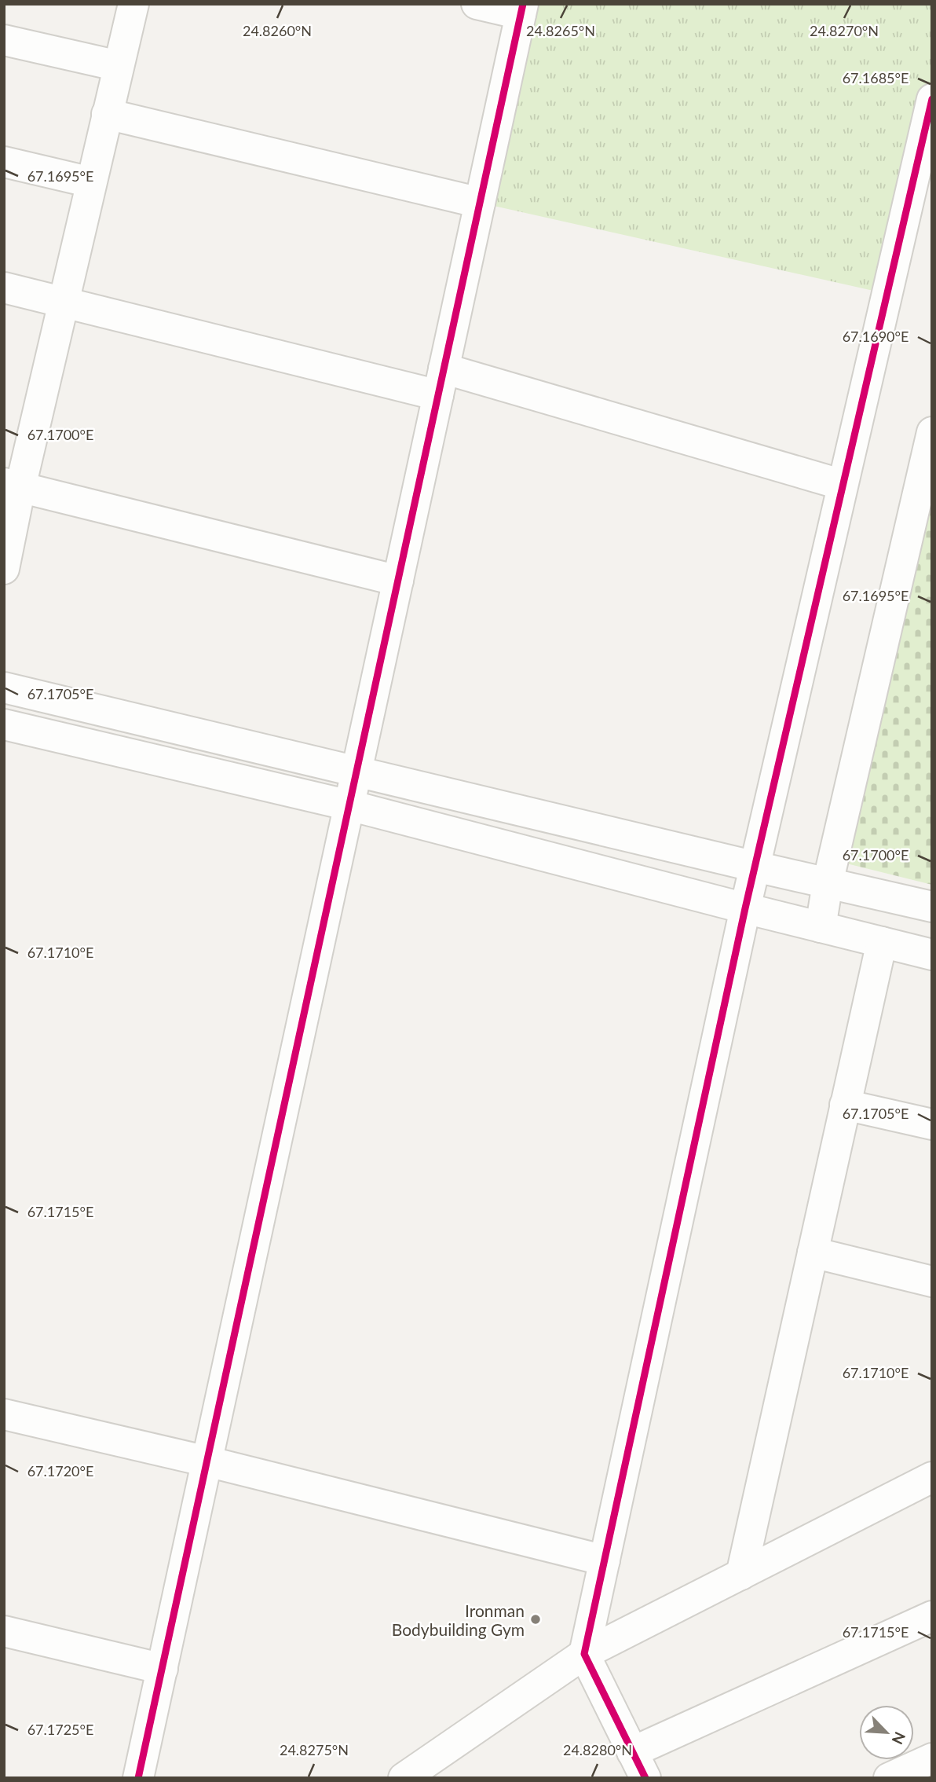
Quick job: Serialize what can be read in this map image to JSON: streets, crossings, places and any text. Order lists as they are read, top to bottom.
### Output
{
  "places": ["Ironman Bodybuilding Gym"],
  "north": "bottom right",
  "coordinates": [
    "24.8260°N",
    "24.8265°N",
    "24.8270°N",
    "67.1685°E",
    "67.1695°E",
    "67.1690°E",
    "67.1700°E",
    "67.1705°E",
    "67.1710°E",
    "67.1715°E",
    "67.1720°E",
    "67.1725°E",
    "24.8275°N",
    "24.8280°N"
  ]
}
